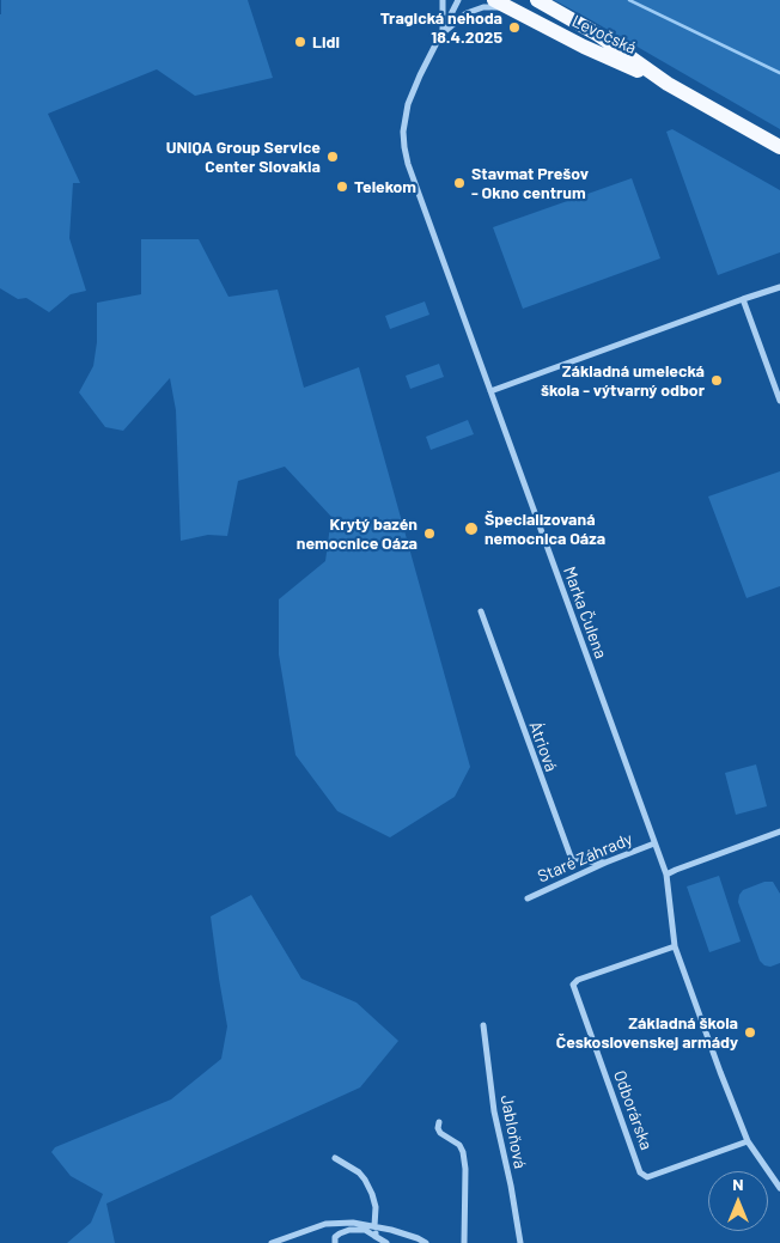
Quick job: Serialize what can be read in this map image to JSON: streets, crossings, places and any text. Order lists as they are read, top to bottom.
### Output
{
  "streets": {
    "main road": ["Levočská"],
    "street": [
      "Marka Čulena",
      "Átriová",
      "Staré Záhrady",
      "Odborárska",
      "Jabloňová"
    ]
  },
  "crossings": [
    ["Marka Čulena", "Staré Záhrady"],
    ["Átriová", "Staré Záhrady"]
  ],
  "places": [
    "Tragická nehoda 18.4.2025",
    "Lidl",
    "UNIQA Group Service Center Slovakia",
    "Stavmat Prešov - Okno centrum",
    "Telekom",
    "Základná umelecká škola - výtvarný odbor",
    "Špecializovaná nemocnica Oáza",
    "Krytý bazén nemocnice Oáza",
    "Základná škola Československej armády"
  ],
  "north": "top"
}
